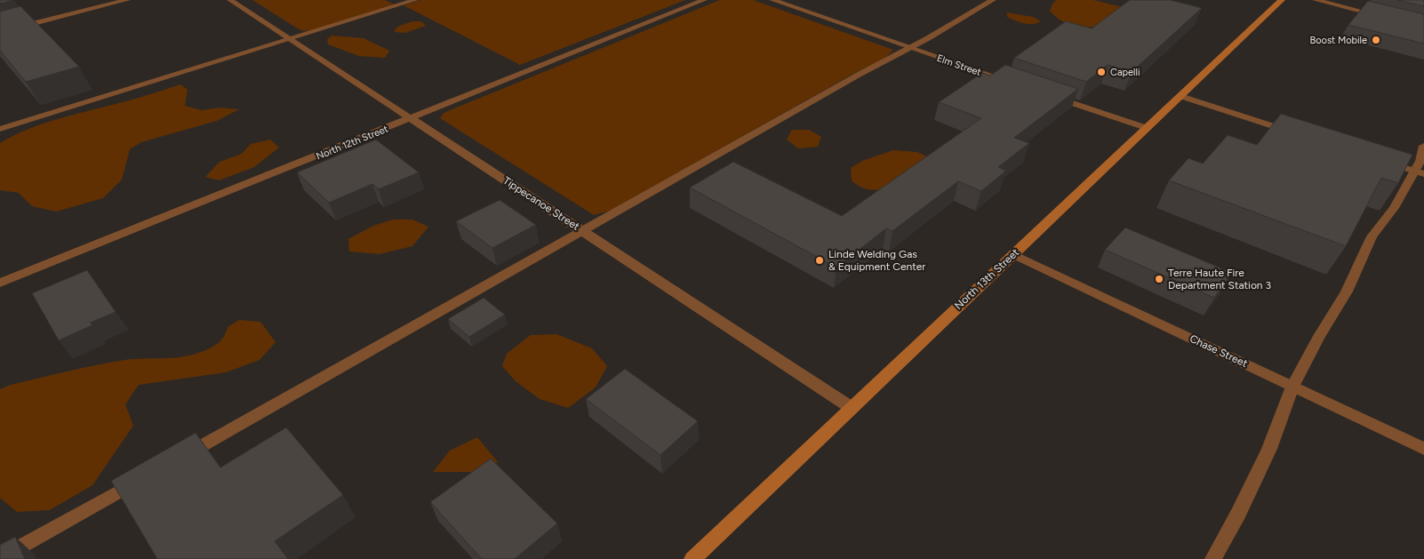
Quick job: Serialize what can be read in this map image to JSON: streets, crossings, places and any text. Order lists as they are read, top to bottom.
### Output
{
  "streets": {
    "main road": ["North 13th Street"],
    "street": [
      "Elm Street",
      "North 12th Street",
      "Tippecanoe Street",
      "Chase Street"
    ]
  },
  "crossings": [
    ["North 12th Street", "Tippecanoe Street"],
    ["Tippecanoe Street", "North 13th Street"],
    ["North 13th Street", "Chase Street"]
  ],
  "places": [
    "Boost Mobile",
    "Capelli",
    "Linde Welding Gas & Equipment Center",
    "Terre Haute Fire Department Station 3"
  ]
}
